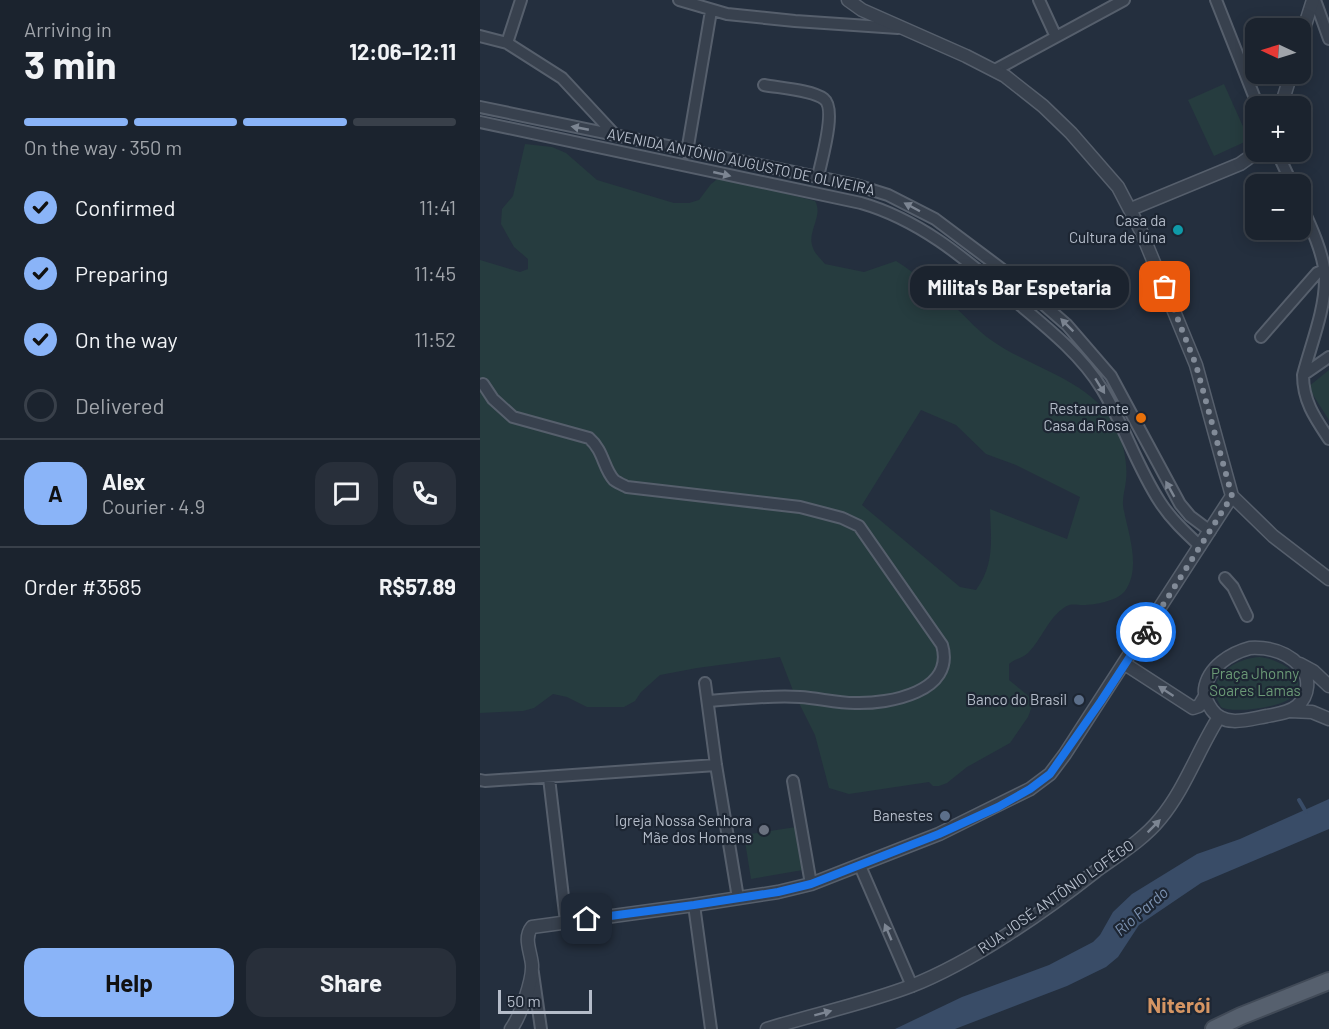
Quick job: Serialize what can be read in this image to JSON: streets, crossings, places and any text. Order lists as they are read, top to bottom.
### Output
{
  "streets": {
    "street": ["AVENIDA ANTÔNIO AUGUSTO DE OLIVEIRA", "RUA JOSÉ ANTÔNIO LOFÊGO"]
  },
  "one_way": ["RUA JOSÉ ANTÔNIO LOFÊGO"],
  "districts": ["Niterói"],
  "water": ["Rio Pardo"],
  "parks": ["Praça Jhonny Soares Lamas"],
  "places": [
    "Casa da Cultura de Iúna",
    "Milita's Bar Espetaria",
    "Restaurante Casa da Rosa",
    "Banco do Brasil",
    "Banestes",
    "Igreja Nossa Senhora Mãe dos Homens"
  ],
  "scale_bar": "50 m",
  "north": "left",
  "page": {
    "heading": ["3 min", "Arriving in", "12:06–12:11"],
    "panel": [
      "Alex",
      "Courier · 4.9",
      "Order #3585",
      "R$57.89"
    ],
    "map_buttons": ["+", "−"],
    "bar": "On the way · 350 m",
    "list": [
      ["Confirmed", "11:41"],
      ["Preparing", "11:45"],
      ["On the way", "11:52"],
      "Delivered"
    ],
    "bubble": "Milita's Bar Espetaria",
    "round": "A",
    "buttons": ["Help", "Share"],
    "scale": "50 m"
  }
}
